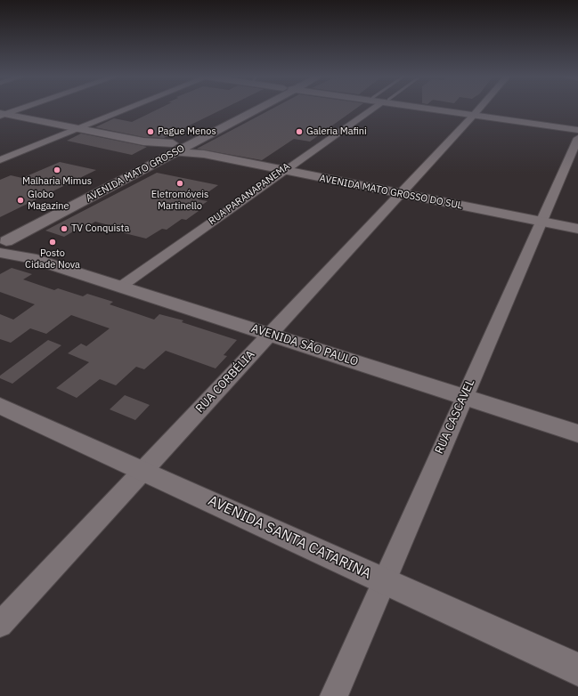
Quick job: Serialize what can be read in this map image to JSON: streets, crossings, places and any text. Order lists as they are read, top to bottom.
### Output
{
  "streets": {
    "street": [
      "AVENIDA MATO GROSSO",
      "AVENIDA MATO GROSSO DO SUL",
      "RUA PARANAPANEMA",
      "AVENIDA SÃO PAULO",
      "RUA CORBÉLIA",
      "RUA CASCAVEL",
      "AVENIDA SANTA CATARINA"
    ]
  },
  "crossings": [
    ["AVENIDA MATO GROSSO", "AVENIDA SÃO PAULO"],
    ["AVENIDA MATO GROSSO DO SUL", "RUA PARANAPANEMA"],
    ["AVENIDA MATO GROSSO DO SUL", "RUA CORBÉLIA"],
    ["AVENIDA MATO GROSSO DO SUL", "RUA CASCAVEL"],
    ["RUA PARANAPANEMA", "AVENIDA SÃO PAULO"],
    ["AVENIDA SÃO PAULO", "RUA CORBÉLIA"],
    ["AVENIDA SÃO PAULO", "RUA CASCAVEL"],
    ["RUA CORBÉLIA", "AVENIDA SANTA CATARINA"],
    ["RUA CASCAVEL", "AVENIDA SANTA CATARINA"]
  ],
  "places": [
    "Pague Menos",
    "Galeria Mafini",
    "Malharia Mimus",
    "Eletromóveis Martinello",
    "Globo Magazine",
    "TV Conquista",
    "Posto Cidade Nova"
  ]
}
